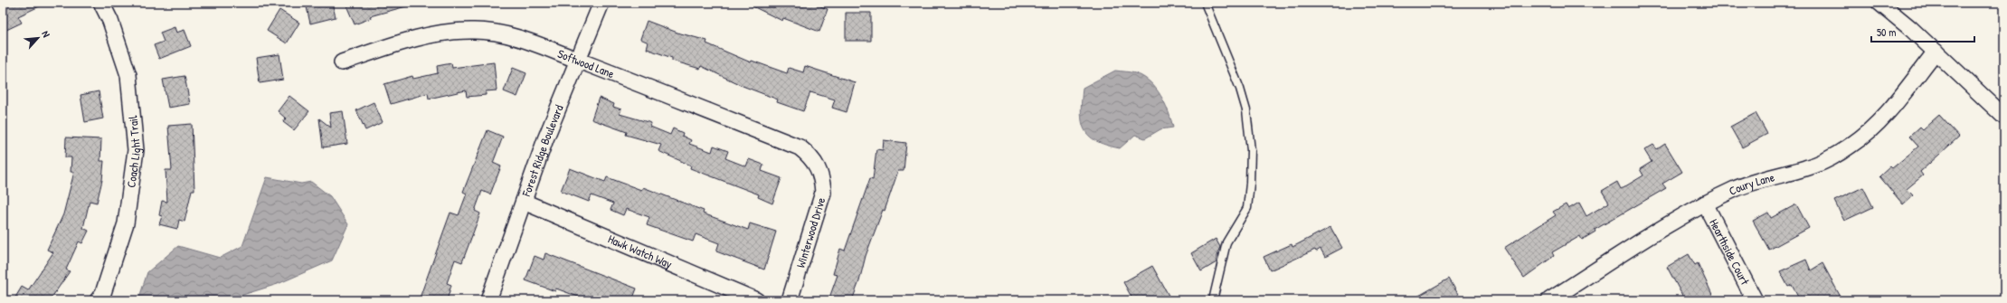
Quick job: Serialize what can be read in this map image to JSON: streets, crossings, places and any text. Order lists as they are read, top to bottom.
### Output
{
  "streets": {
    "street": [
      "Softwood Lane",
      "Forest Ridge Boulevard",
      "Coach Light Trail",
      "Coury Lane",
      "Winterwood Drive",
      "Hawk Watch Way",
      "Hearthside Court"
    ]
  },
  "crossings": [
    ["Softwood Lane", "Forest Ridge Boulevard"],
    ["Softwood Lane", "Winterwood Drive"],
    ["Forest Ridge Boulevard", "Hawk Watch Way"],
    ["Coury Lane", "Hearthside Court"]
  ],
  "scale_bar": "50 m",
  "north": "top right"
}
